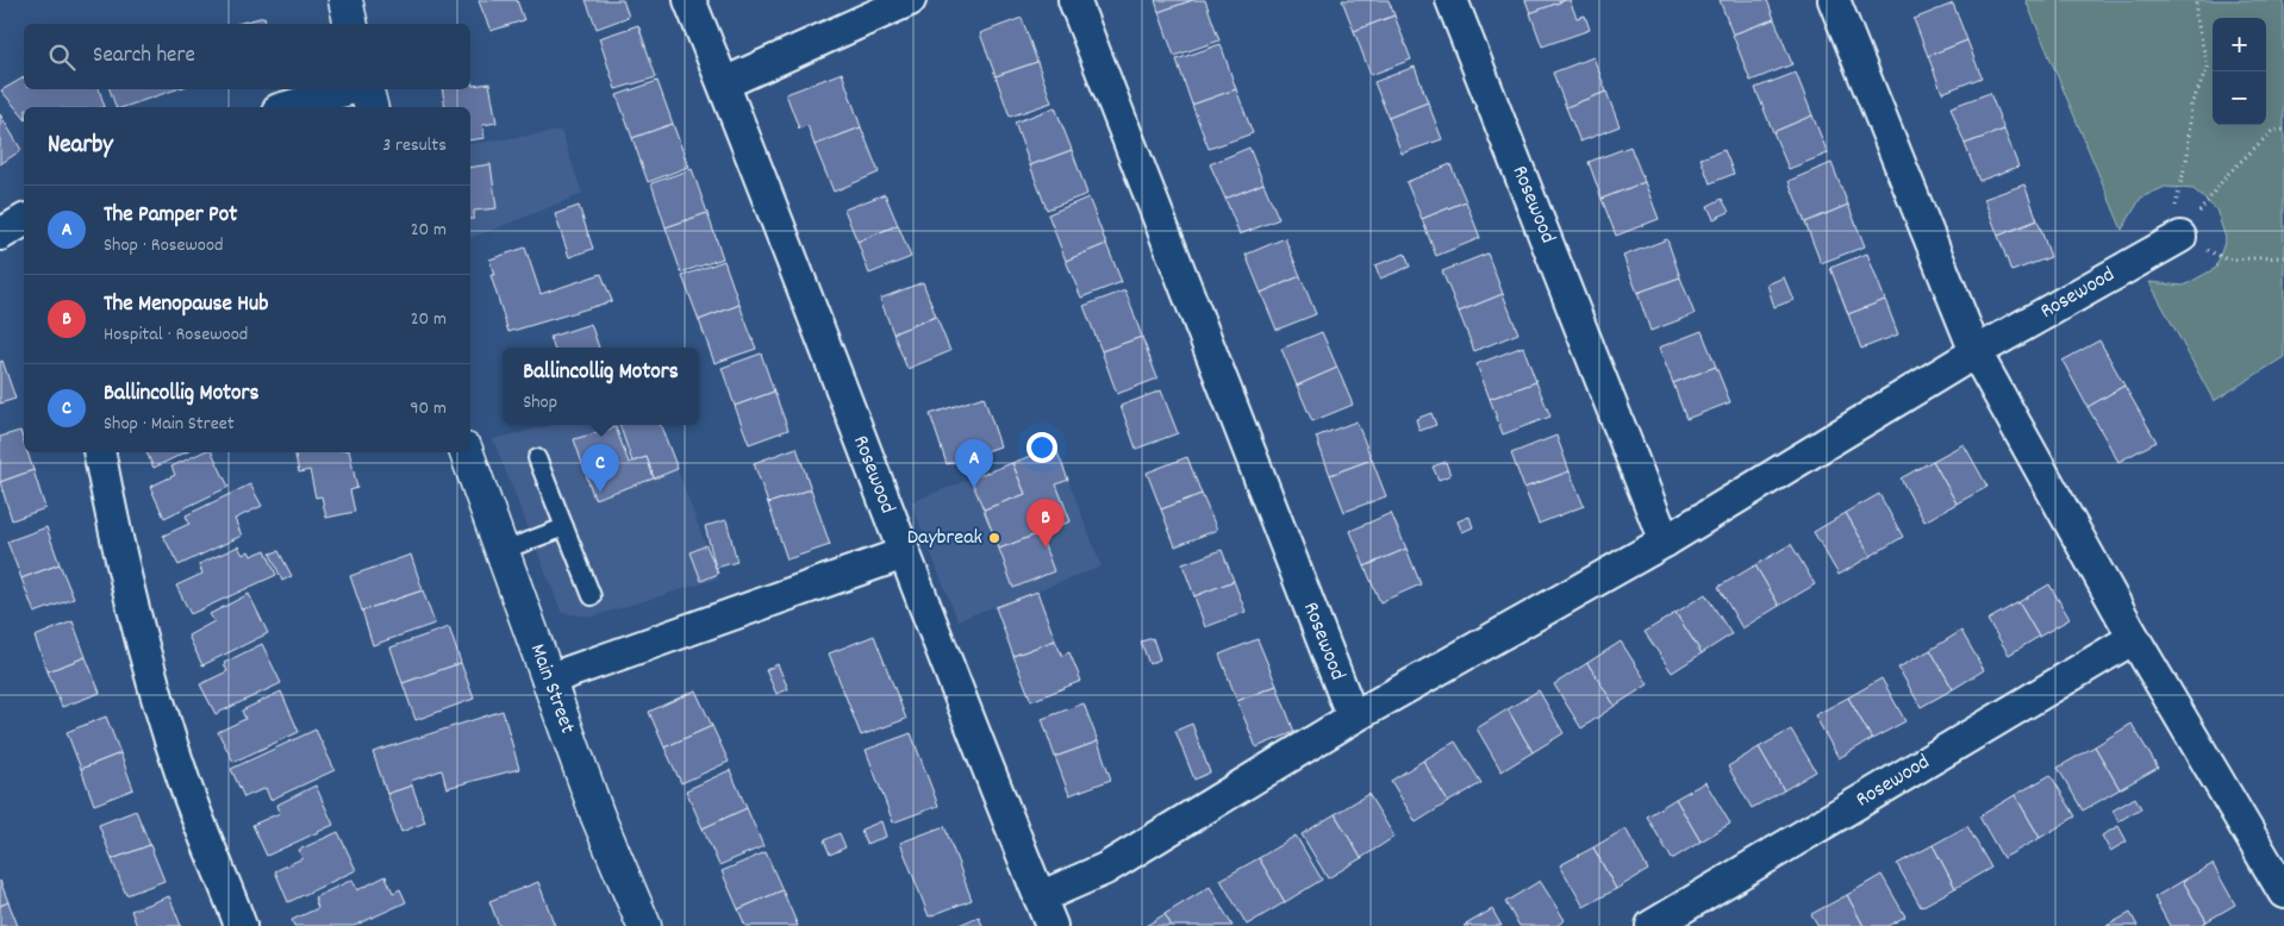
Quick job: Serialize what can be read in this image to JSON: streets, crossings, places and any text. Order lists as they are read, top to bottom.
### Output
{
  "streets": {
    "main road": ["Main Street"],
    "street": ["Rosewood"]
  },
  "places": ["Daybreak"],
  "page": {
    "map_buttons": ["+", "−"],
    "search": "Search here",
    "heading": ["Nearby", "3 results"],
    "list": [
      {
        "mark": "A",
        "name": "The Pamper Pot",
        "note": "Shop · Rosewood",
        "value": "20 m"
      },
      {
        "mark": "B",
        "name": "The Menopause Hub",
        "note": "Hospital · Rosewood",
        "value": "20 m"
      },
      {
        "mark": "C",
        "name": "Ballincollig Motors",
        "note": "Shop · Main Street",
        "value": "90 m"
      }
    ],
    "popup": ["Ballincollig Motors", "Shop"],
    "pins": ["A", "C", "B"]
  }
}
